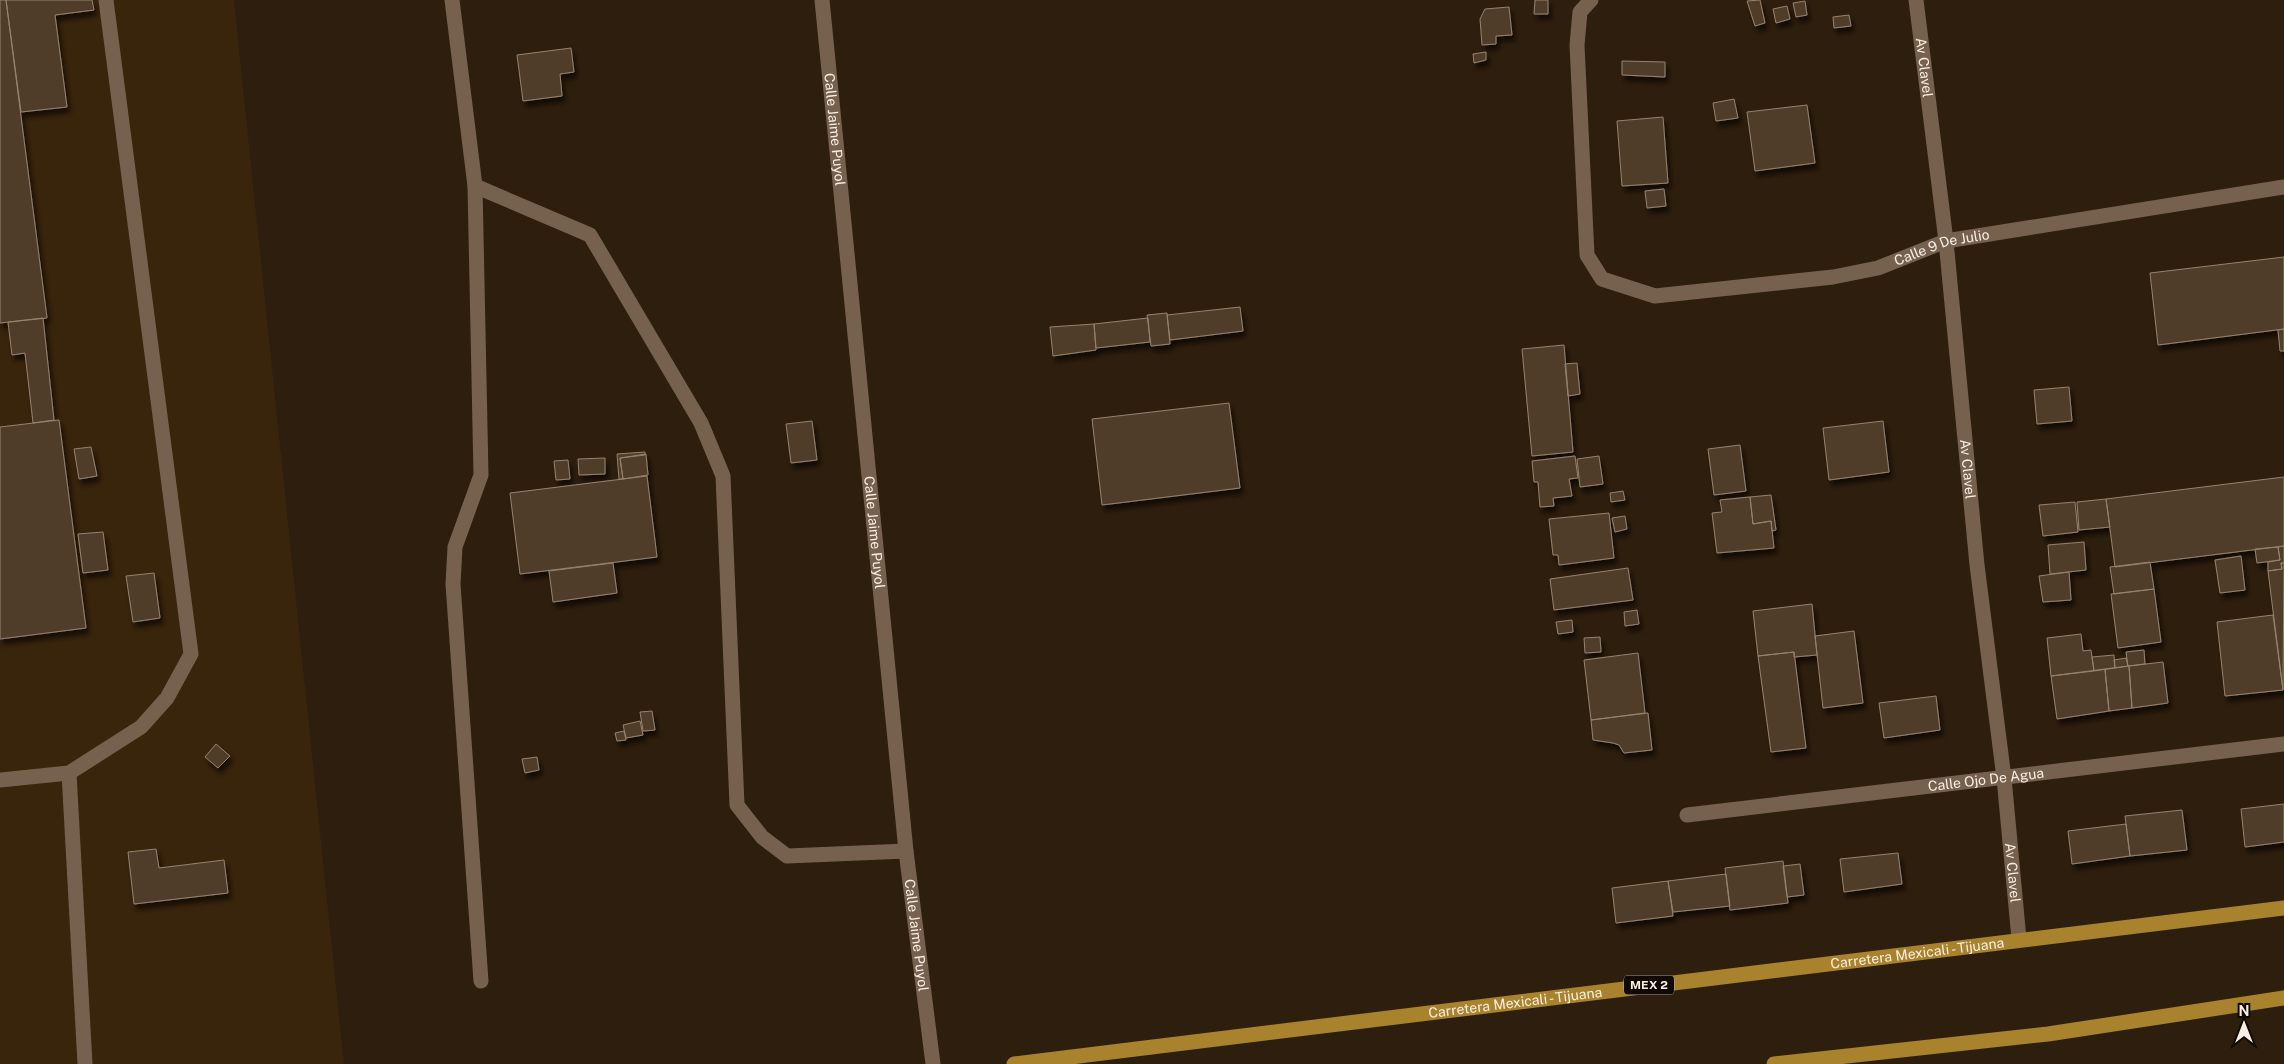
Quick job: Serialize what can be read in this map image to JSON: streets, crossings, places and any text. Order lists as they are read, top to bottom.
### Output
{
  "streets": {
    "main road": ["Carretera Mexicali - Tijuana", "MEX 2"],
    "street": [
      "Av Clavel",
      "Calle Jaime Puyol",
      "Calle 9 De Julio",
      "Calle Ojo De Agua"
    ]
  },
  "crossings": [
    ["Av Clavel", "Calle 9 De Julio"],
    ["Av Clavel", "Calle Ojo De Agua"],
    ["Av Clavel", "Carretera Mexicali - Tijuana"]
  ],
  "north": "top"
}
